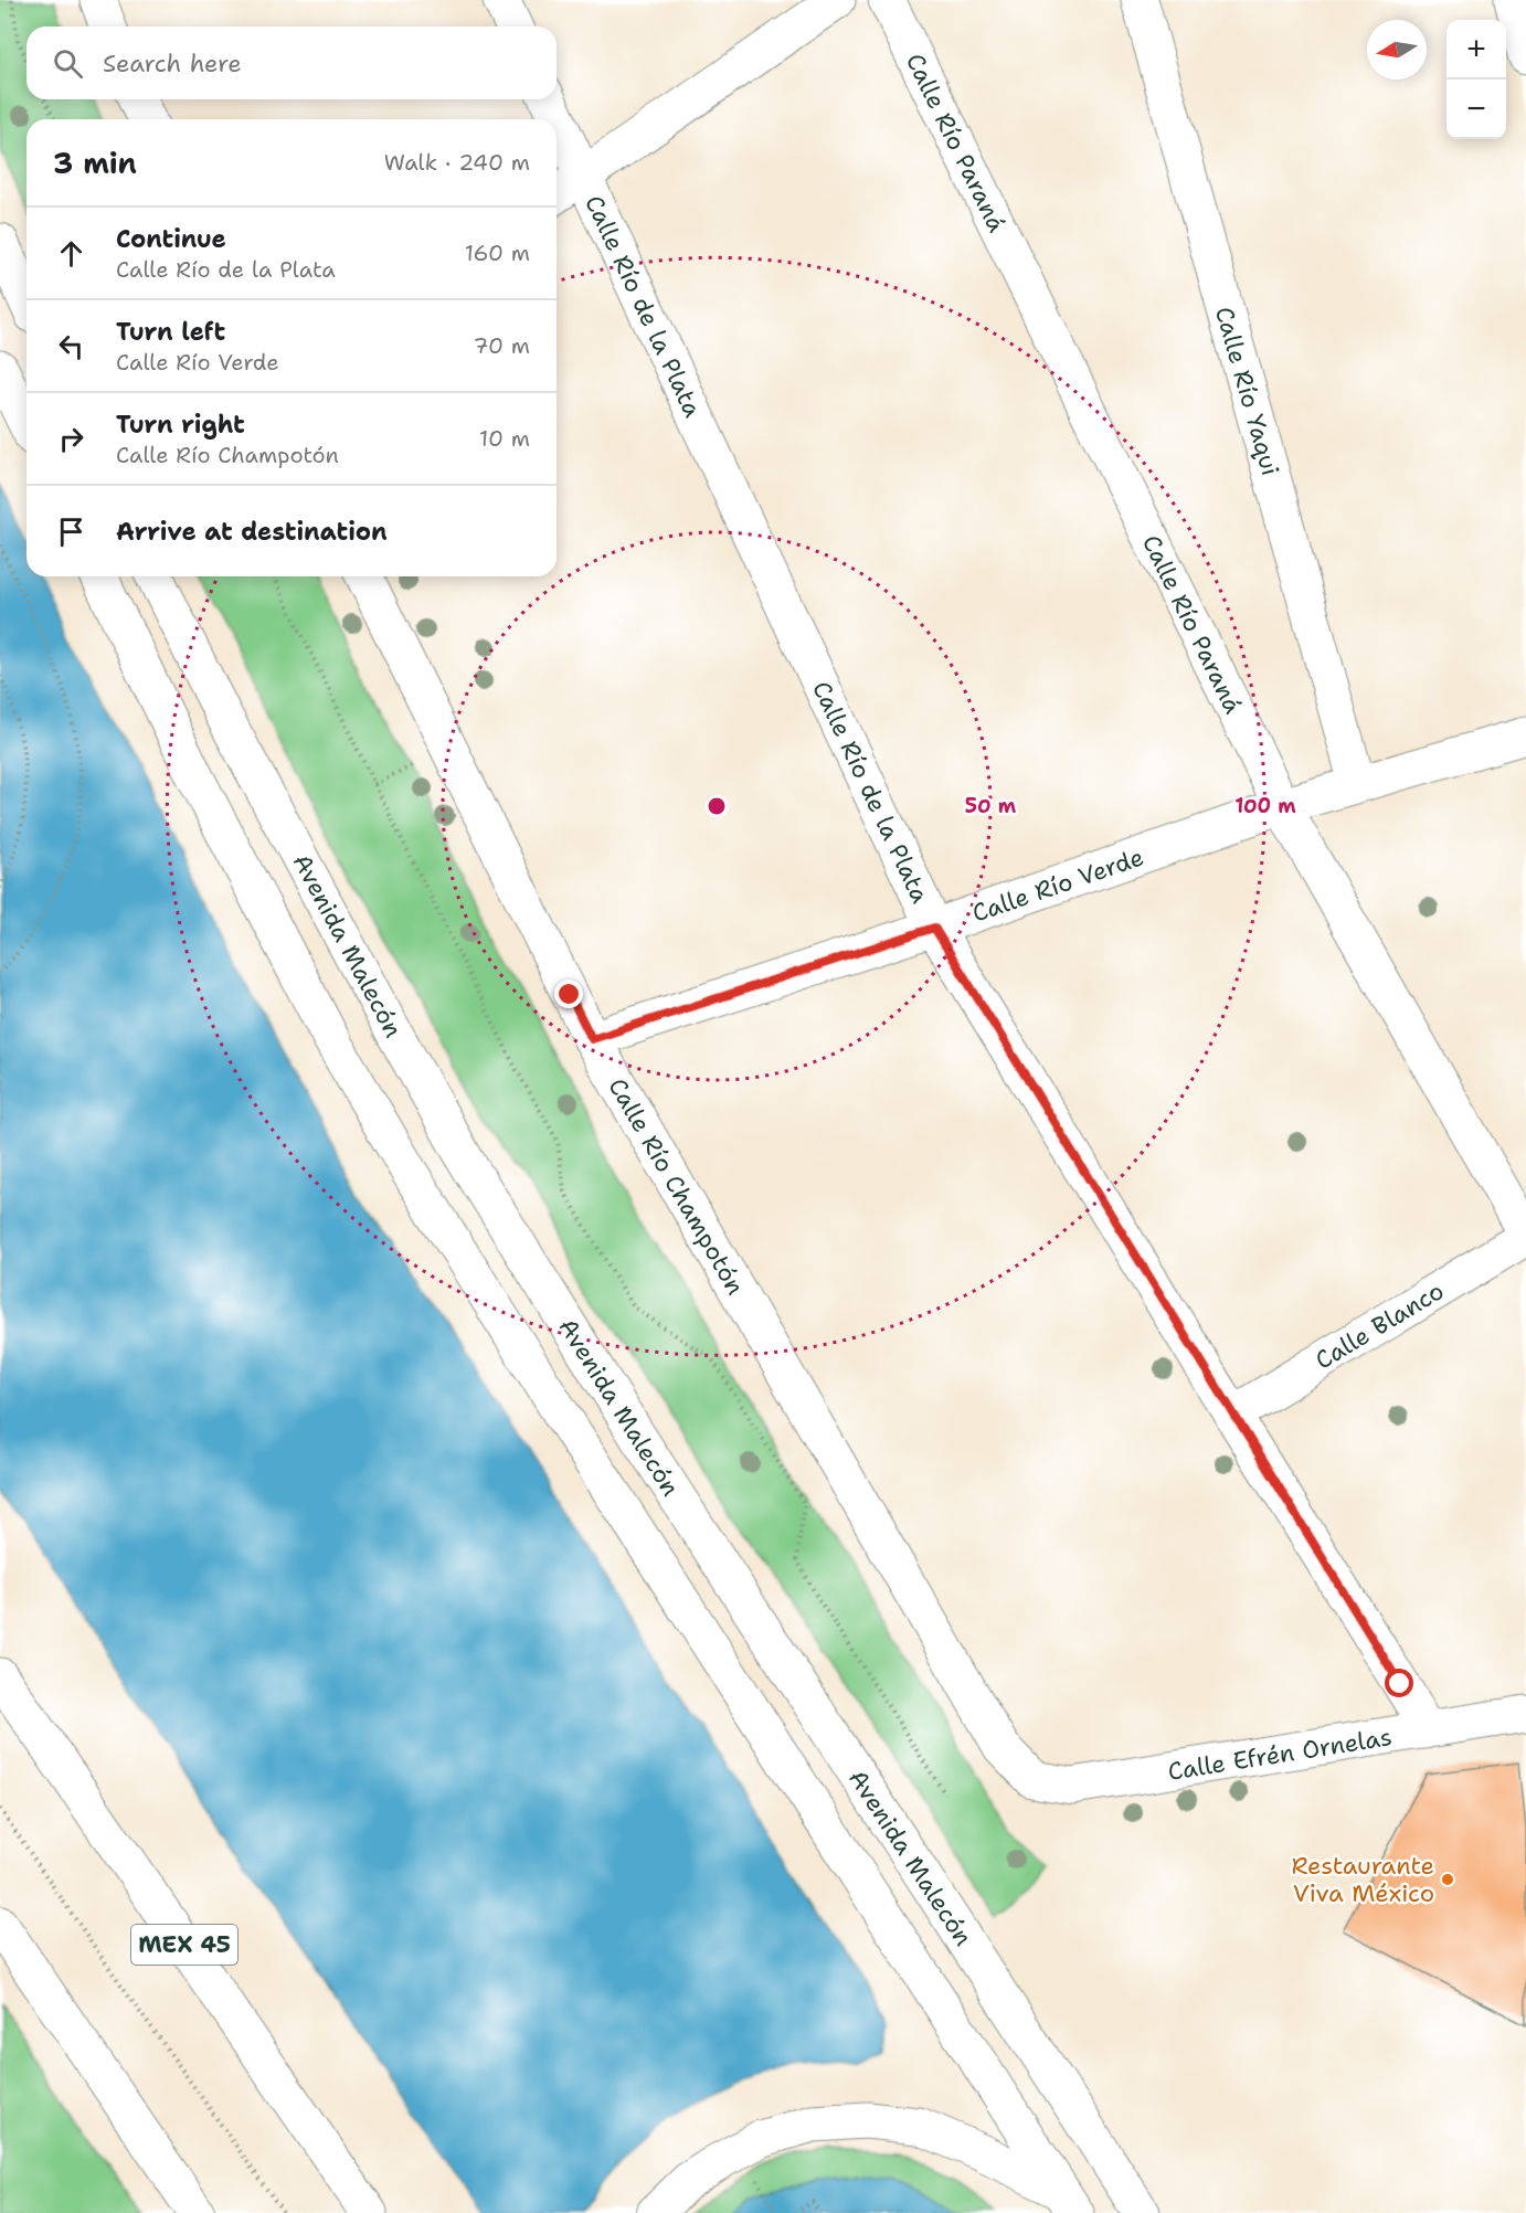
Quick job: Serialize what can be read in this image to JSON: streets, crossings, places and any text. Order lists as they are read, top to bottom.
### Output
{
  "streets": {
    "street": [
      "Calle Río Paraná",
      "Calle Río de la Plata",
      "Calle Río Yaqui",
      "Calle Río Verde",
      "Avenida Malecón",
      "Calle Río Champotón",
      "Calle Blanco",
      "Calle Efrén Ornelas",
      "MEX 45"
    ]
  },
  "crossings": [
    ["Calle Río Paraná", "Calle Río Verde"],
    ["Calle Río Paraná", "Calle Blanco"],
    ["Calle Río de la Plata", "Calle Río Verde"],
    ["Calle Río de la Plata", "Calle Blanco"],
    ["Calle Río de la Plata", "Calle Efrén Ornelas"],
    ["Calle Río Yaqui", "Calle Río Verde"],
    ["Calle Río Verde", "Calle Río Champotón"],
    ["Calle Río Champotón", "Calle Efrén Ornelas"]
  ],
  "places": ["Restaurante Viva México"],
  "north": "left",
  "page": {
    "map_buttons": ["+", "−"],
    "search": "Search here",
    "heading": ["3 min", "Walk · 240 m"],
    "list": [
      ["Continue", "Calle Río de la Plata", "160 m"],
      ["Turn left", "Calle Río Verde", "70 m"],
      ["Turn right", "Calle Río Champotón", "10 m"],
      "Arrive at destination"
    ]
  },
  "rings": ["50 m", "100 m"]
}
